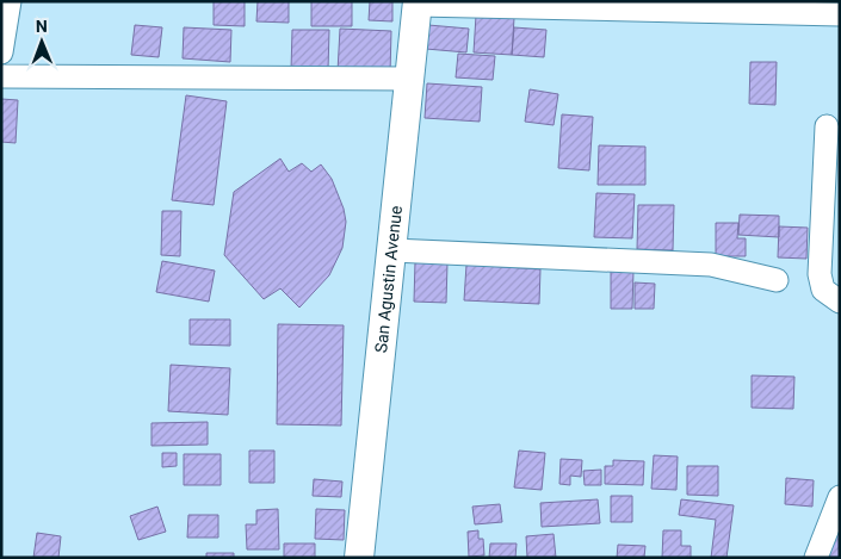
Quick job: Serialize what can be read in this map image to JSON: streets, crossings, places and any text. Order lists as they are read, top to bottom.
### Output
{
  "streets": {
    "street": ["San Agustin Avenue"]
  },
  "north": "top"
}
